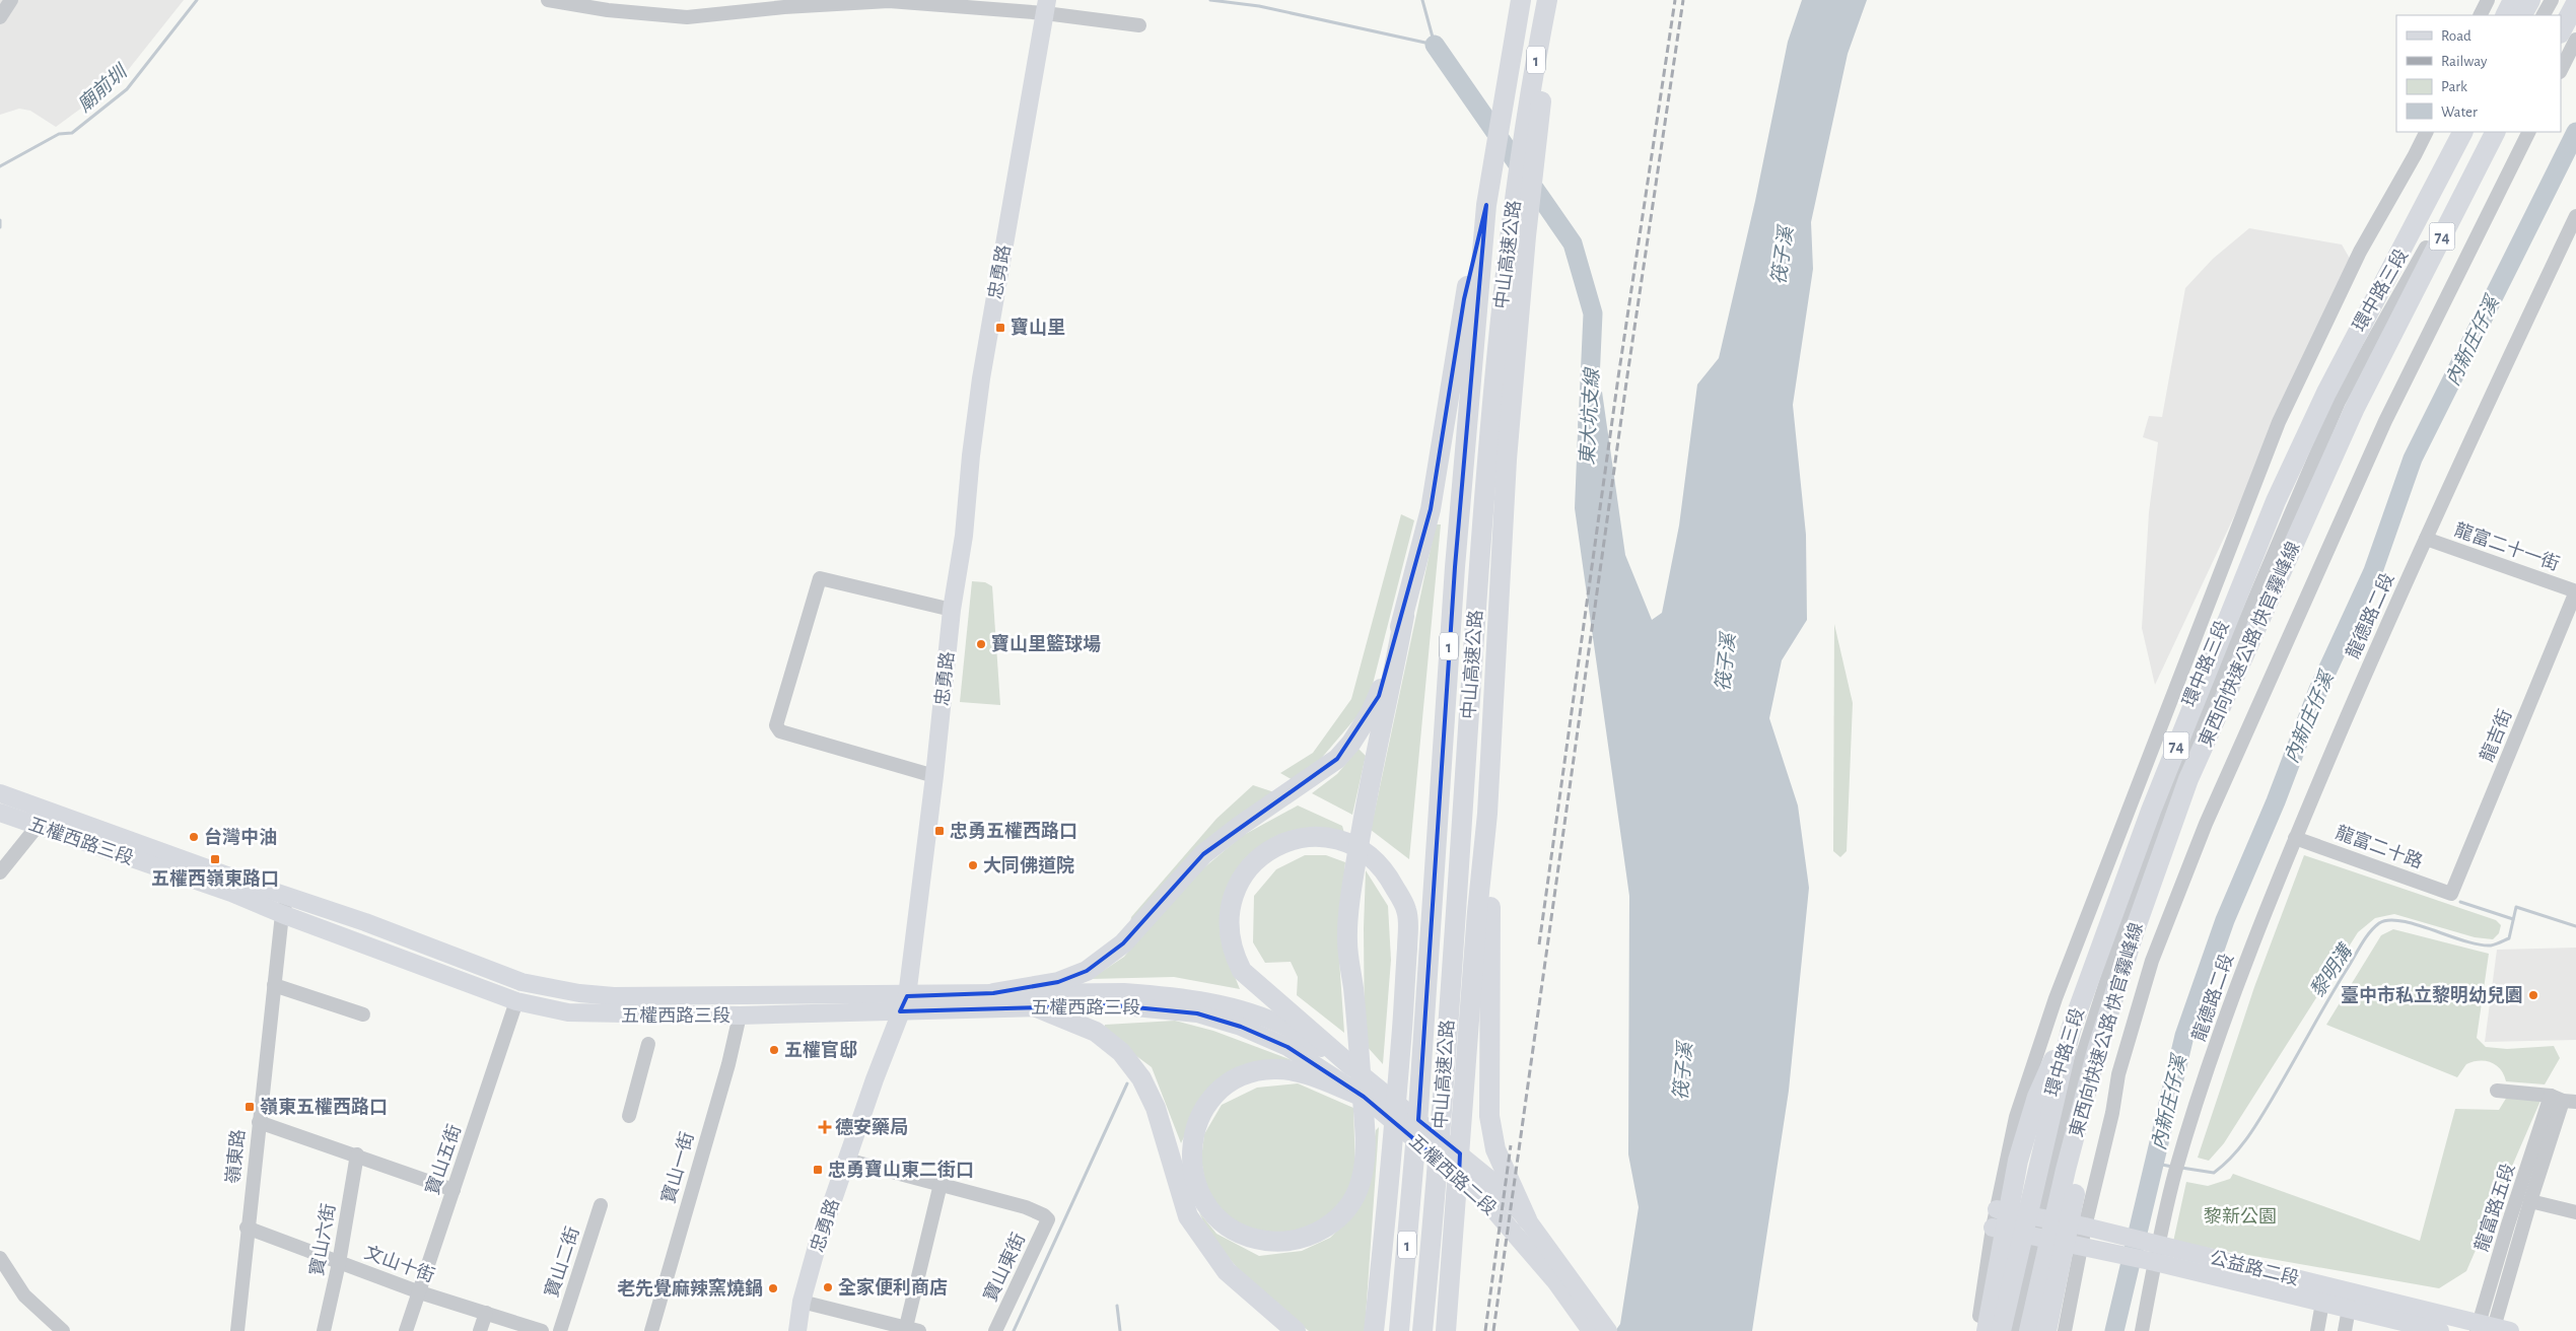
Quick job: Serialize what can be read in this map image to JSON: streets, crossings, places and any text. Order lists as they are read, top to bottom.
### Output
{
  "streets": {
    "highway": [
      "1",
      "74",
      "中山高速公路",
      "東西向快速公路 快官霧峰線"
    ],
    "main road": [
      "忠勇路",
      "五權西路三段",
      "五權西路二段",
      "公益路二段"
    ],
    "street": [
      "環中路三段",
      "龍富二十一街",
      "龍德路二段",
      "龍吉街",
      "龍富二十路",
      "嶺東路",
      "寶山五街",
      "寶山一街",
      "龍富路五段",
      "寶山六街",
      "寶山二街",
      "文山十街",
      "寶山東街"
    ]
  },
  "crossings": [
    ["忠勇路", "五權西路三段"],
    ["環中路三段", "公益路二段"],
    ["龍富二十一街", "龍德路二段"],
    ["龍富二十一街", "龍吉街"],
    ["龍德路二段", "龍富二十路"],
    ["龍德路二段", "公益路二段"],
    ["龍吉街", "龍富二十路"],
    ["五權西路三段", "嶺東路"],
    ["五權西路三段", "寶山五街"],
    ["五權西路三段", "寶山一街"],
    ["五權西路三段", "五權西路二段"],
    ["嶺東路", "文山十街"],
    ["寶山五街", "文山十街"],
    ["龍富路五段", "公益路二段"],
    ["寶山六街", "文山十街"]
  ],
  "water": [
    "廟前圳",
    "筏子溪",
    "內新庄仔溪",
    "東大坑支線",
    "黎明溝"
  ],
  "parks": ["黎新公園"],
  "places": {
    "transit": [
      "寶山里",
      "忠勇五權西路口",
      "五權西嶺東路口",
      "嶺東五權西路口",
      "忠勇寶山東二街口"
    ],
    "other": [
      "寶山里籃球場",
      "台灣中油",
      "大同佛道院",
      "臺中市私立黎明幼兒園",
      "五權官邸",
      "全家便利商店",
      "老先覺麻辣窯燒鍋"
    ],
    "health": ["德安藥局"]
  },
  "legend": [
    "Road",
    "Railway",
    "Park",
    "Water"
  ]
}
